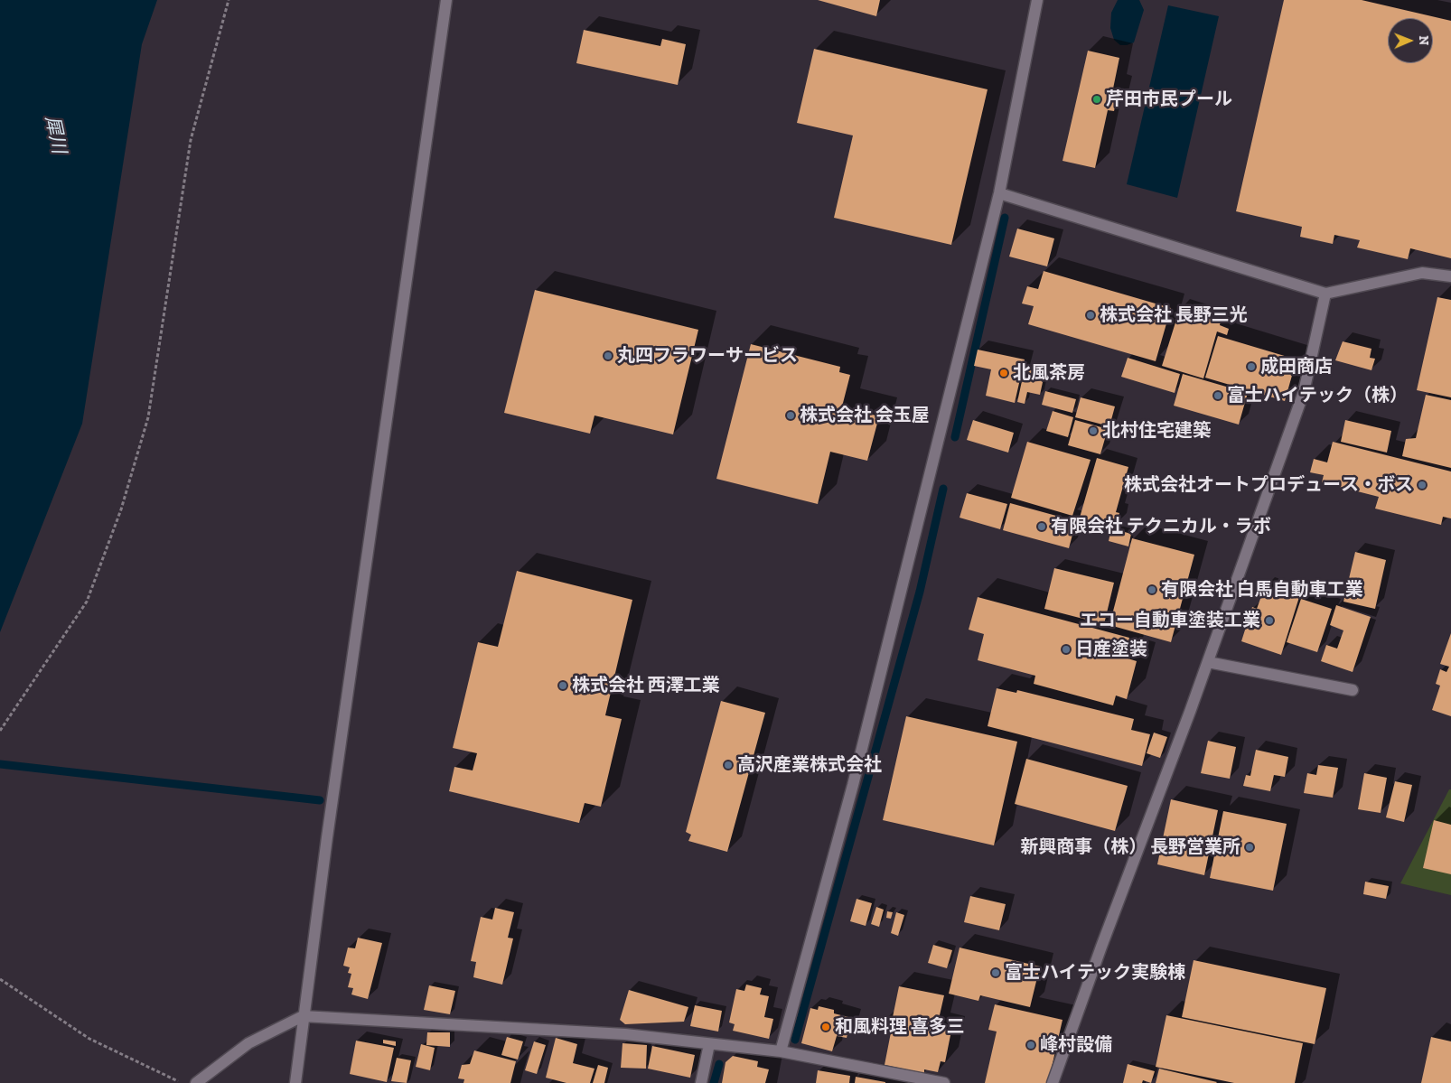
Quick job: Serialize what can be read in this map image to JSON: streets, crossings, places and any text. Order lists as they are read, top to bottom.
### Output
{
  "water": ["犀川"],
  "places": [
    "芹田市民プール",
    "株式会社 長野三光",
    "丸四フラワーサービス",
    "成田商店",
    "北風茶房",
    "富士ハイテック（株）",
    "株式会社 会玉屋",
    "北村住宅建築",
    "株式会社オートプロデュース・ボス",
    "有限会社 テクニカル・ラボ",
    "有限会社 白馬自動車工業",
    "エコー自動車塗装工業",
    "日産塗装",
    "株式会社 西澤工業",
    "高沢産業株式会社",
    "新興商事（株） 長野営業所",
    "富士ハイテック実験棟",
    "和風料理 喜多三",
    "峰村設備"
  ],
  "north": "right"
}
